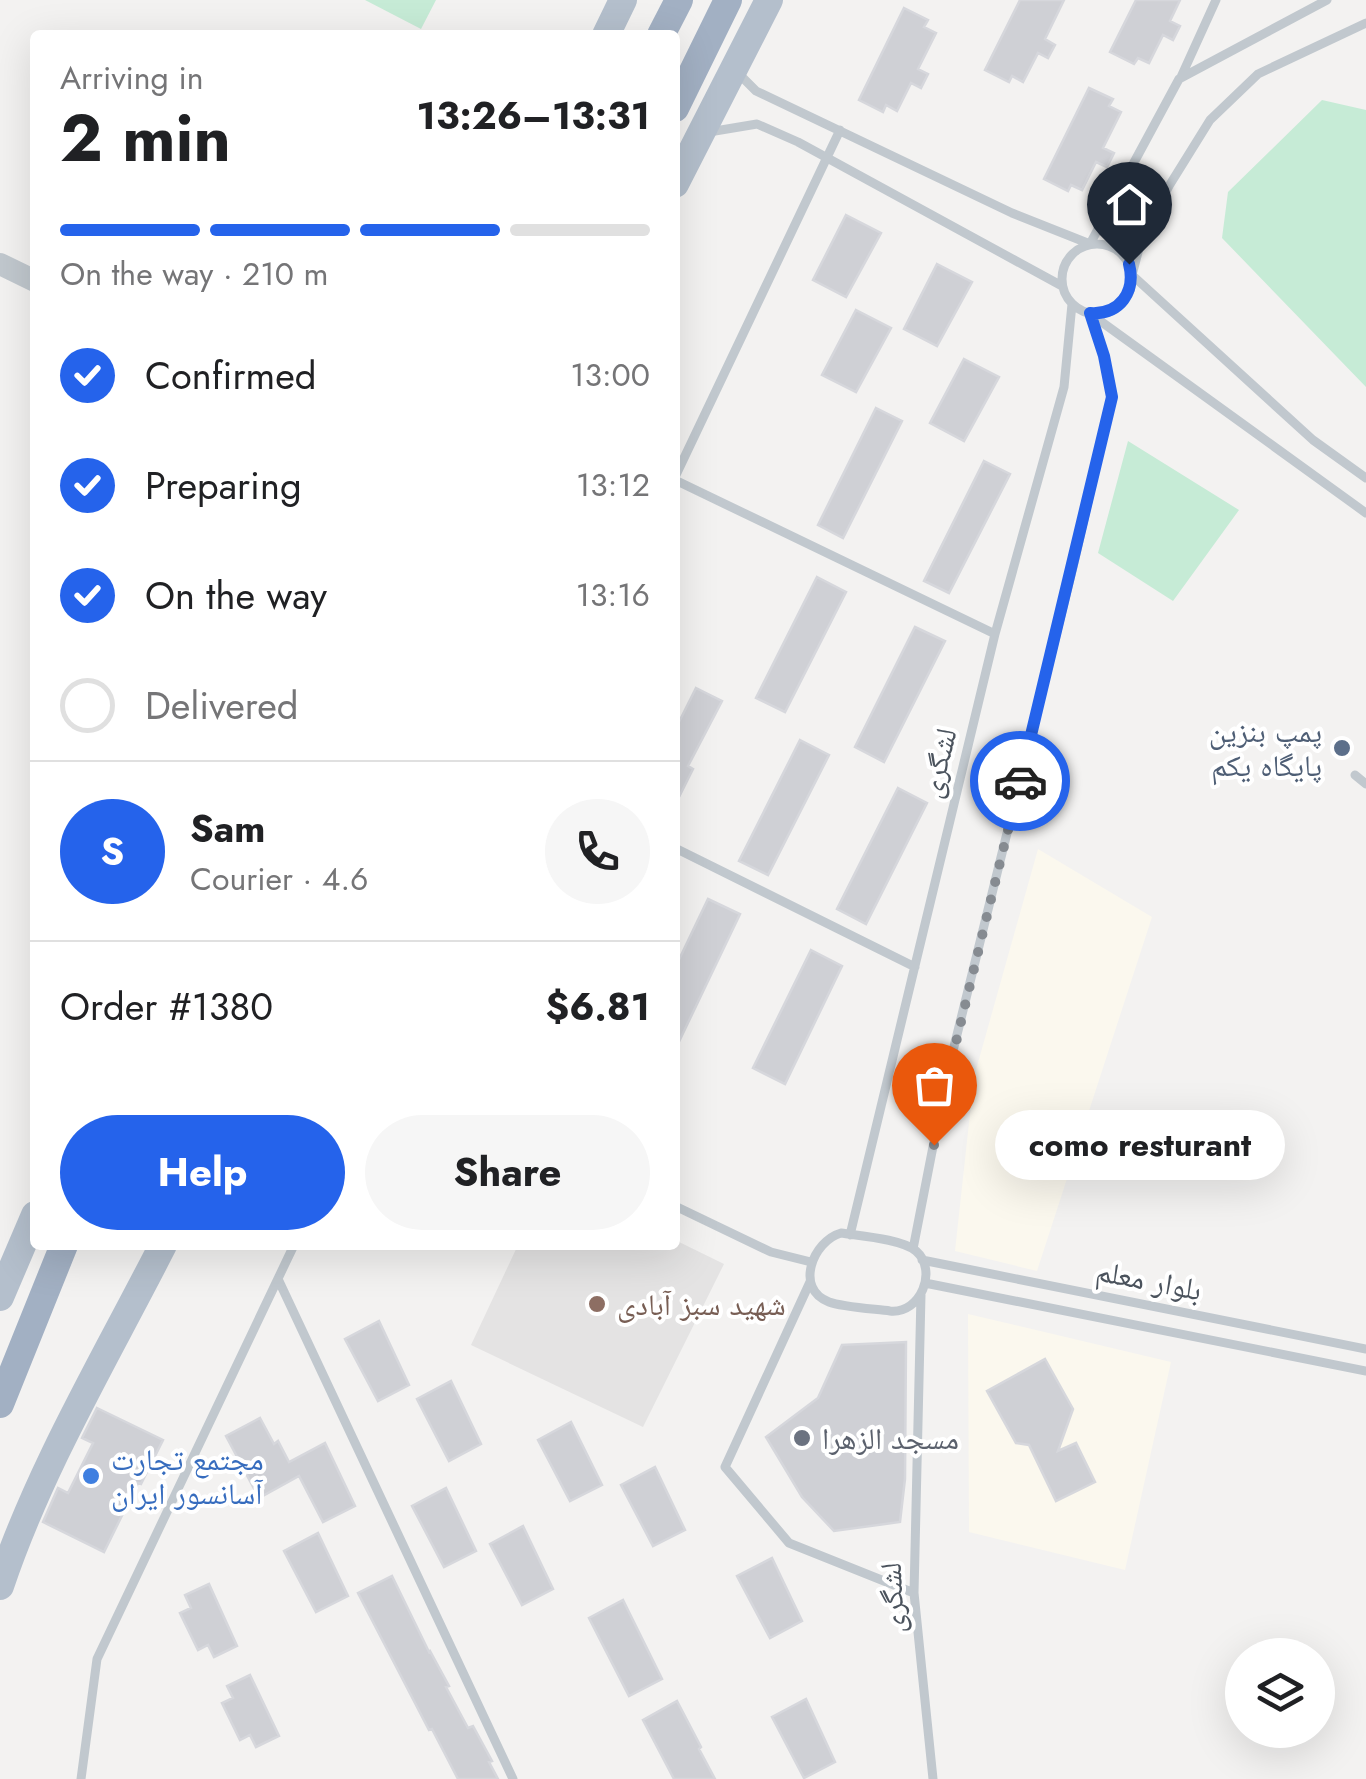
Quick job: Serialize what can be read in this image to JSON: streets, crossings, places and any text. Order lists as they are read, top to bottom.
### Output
{
  "streets": {
    "lane": ["لشگری", "بلوار معلم"]
  },
  "crossings": [
    ["لشگری", "بلوار معلم"]
  ],
  "places": [
    "پمپ بنزين پايگاه يكم",
    "como resturant",
    "شهید سبز آبادی",
    "مسجد الزهرا",
    "مجتمع تجارت آسانسور ایران"
  ],
  "page": {
    "heading": ["2 min", "Arriving in", "13:26–13:31"],
    "panel": [
      "Sam",
      "Courier · 4.6",
      "Order #1380",
      "$6.81"
    ],
    "bar": "On the way · 210 m",
    "list": [
      ["Confirmed", "13:00"],
      ["Preparing", "13:12"],
      ["On the way", "13:16"],
      "Delivered"
    ],
    "round": "S",
    "buttons": ["Help", "Share"],
    "bubble": "como resturant"
  }
}
